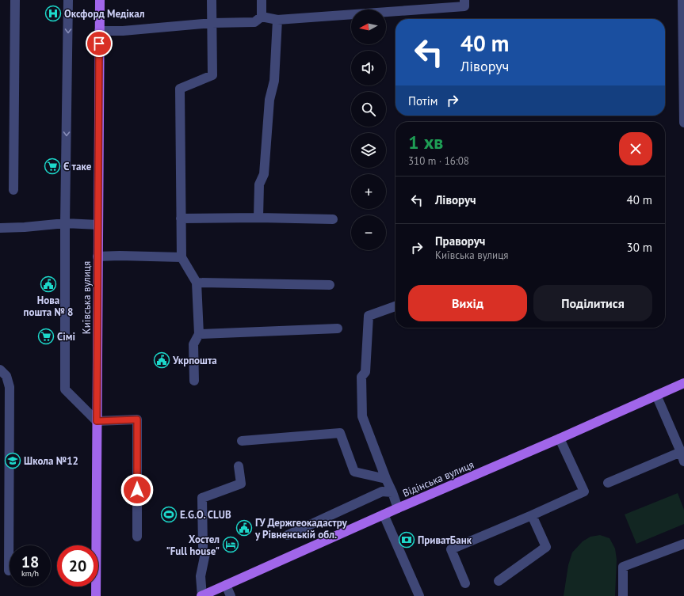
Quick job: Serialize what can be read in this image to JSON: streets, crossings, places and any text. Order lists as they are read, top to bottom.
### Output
{
  "streets": {
    "main road": ["Київська вулиця", "Відінська вулиця"]
  },
  "places": {
    "hospital": ["Оксфорд Медікал"],
    "supermarket": ["Є таке", "Сімі"],
    "public building": ["Нова пошта № 8", "Укрпошта", "ГУ Держгеокадастру у Рівненській обл."],
    "school or university": ["Школа №12"],
    "sports": ["E.G.O. CLUB"],
    "bank": ["ПриватБанк"],
    "hotel": ["Хостел \"Full house\""]
  },
  "north": "left",
  "page": {
    "map_buttons": ["+", "−"],
    "turn": ["40 m", "Ліворуч"],
    "then": "Потім",
    "heading": ["1 хв", "310 m · 16:08"],
    "list": [
      {
        "name": "Ліворуч",
        "value": "40 m"
      },
      {
        "name": "Праворуч",
        "note": "Київська вулиця",
        "value": "30 m"
      }
    ],
    "buttons": ["Вихід", "Поділитися"],
    "speed": "18 km/h",
    "limit": "20"
  }
}
